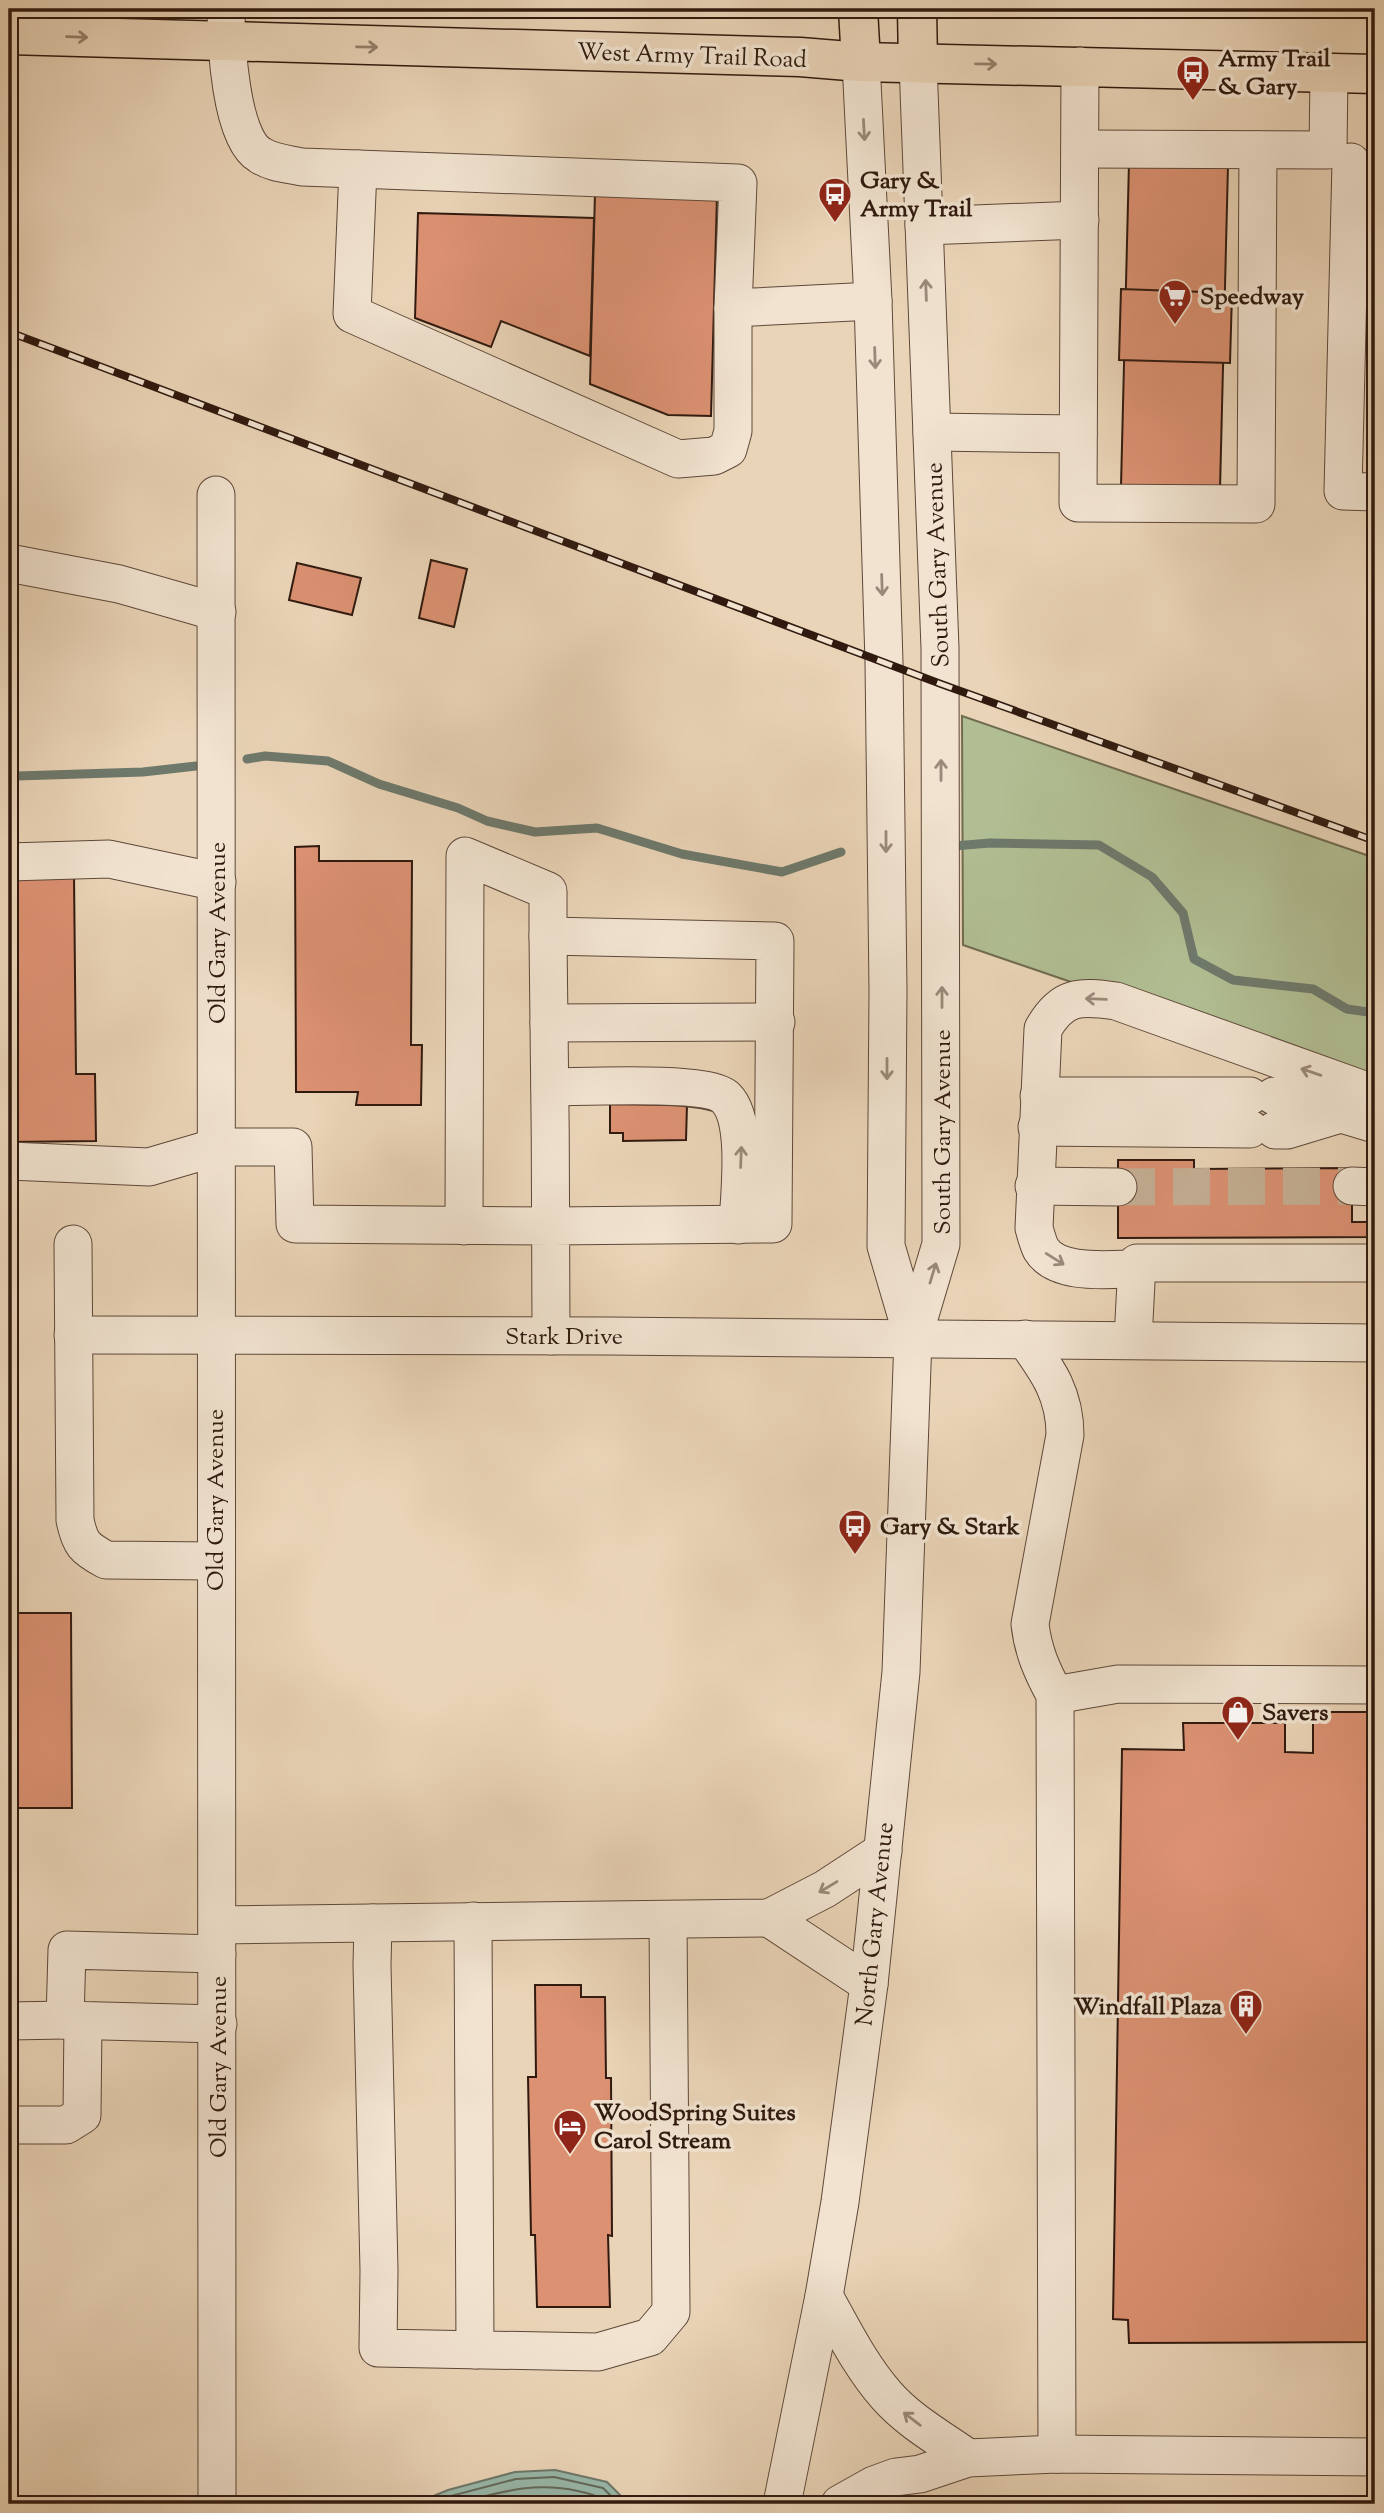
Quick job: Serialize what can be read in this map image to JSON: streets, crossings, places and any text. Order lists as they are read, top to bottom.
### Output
{
  "streets": {
    "main road": ["West Army Trail Road", "South Gary Avenue"],
    "street": ["Old Gary Avenue", "Stark Drive", "North Gary Avenue"]
  },
  "crossings": [
    ["West Army Trail Road", "South Gary Avenue"],
    ["South Gary Avenue", "Stark Drive"],
    ["South Gary Avenue", "North Gary Avenue"],
    ["Old Gary Avenue", "Stark Drive"],
    ["Stark Drive", "North Gary Avenue"]
  ],
  "one_way": ["West Army Trail Road", "South Gary Avenue"],
  "places": {
    "bus stop": ["Army Trail & Gary", "Gary & Army Trail", "Gary & Stark"],
    "supermarket": ["Speedway"],
    "shop": ["Savers"],
    "building": ["Windfall Plaza"],
    "hotel": ["WoodSpring Suites Carol Stream"]
  }
}
